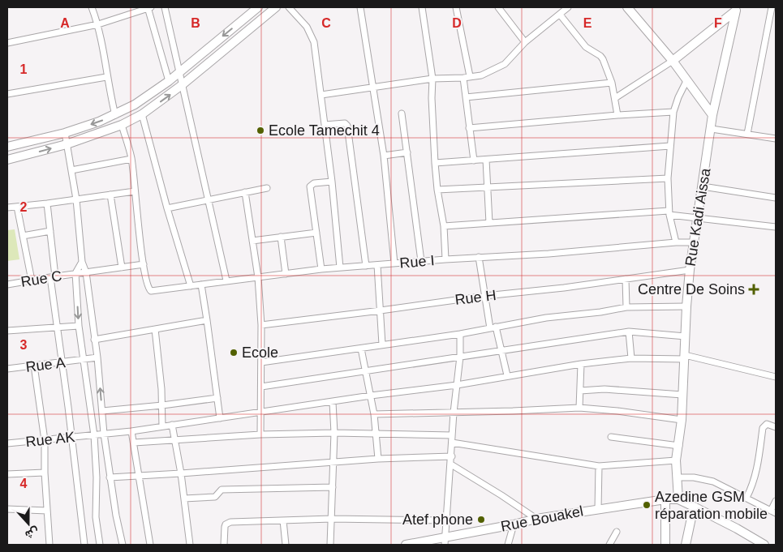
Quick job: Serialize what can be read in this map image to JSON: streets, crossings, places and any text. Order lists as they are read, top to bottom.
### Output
{
  "streets": {
    "main road": ["Rue Kadi Aissa", "Rue Bouakel"],
    "street": [
      "Rue I",
      "Rue C",
      "Rue H",
      "Rue A",
      "Rue AK"
    ]
  },
  "crossings": [
    ["Rue Kadi Aissa", "Rue I"],
    ["Rue Kadi Aissa", "Rue H"],
    ["Rue Kadi Aissa", "Rue AK"],
    ["Rue Kadi Aissa", "Rue Bouakel"],
    ["Rue I", "Rue C"]
  ],
  "places": {
    "other": [
      "Ecole Tamechit 4",
      "Ecole",
      "Azedine GSM réparation mobile",
      "Atef phone"
    ],
    "health": ["Centre De Soins"]
  },
  "north": "bottom",
  "grid": {
    "columns": [
      "A",
      "B",
      "C",
      "D",
      "E",
      "F"
    ],
    "rows": [
      "1",
      "2",
      "3",
      "4"
    ]
  }
}
